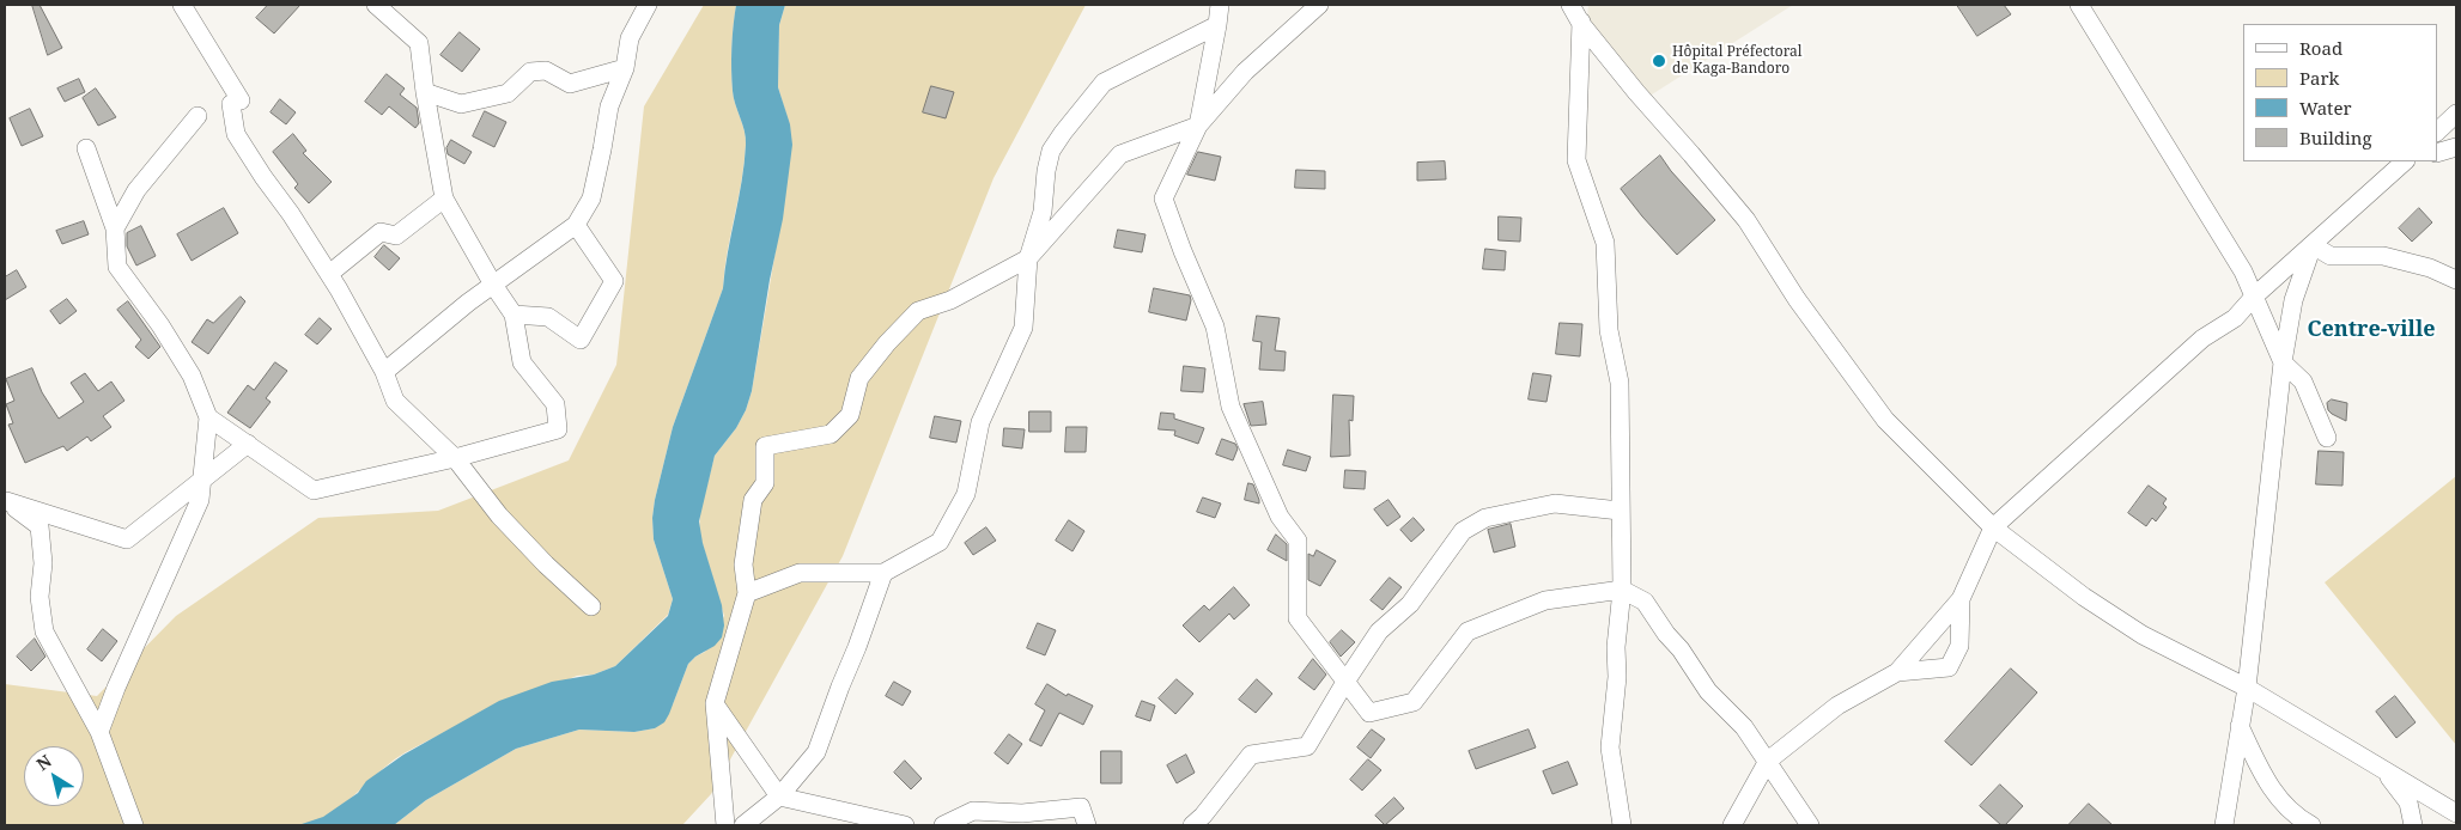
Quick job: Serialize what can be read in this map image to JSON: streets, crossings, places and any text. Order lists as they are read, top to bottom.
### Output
{
  "districts": ["Centre-ville"],
  "places": ["Hôpital Préfectoral de Kaga-Bandoro"],
  "legend": [
    "Road",
    "Park",
    "Water",
    "Building"
  ],
  "north": "top left"
}
